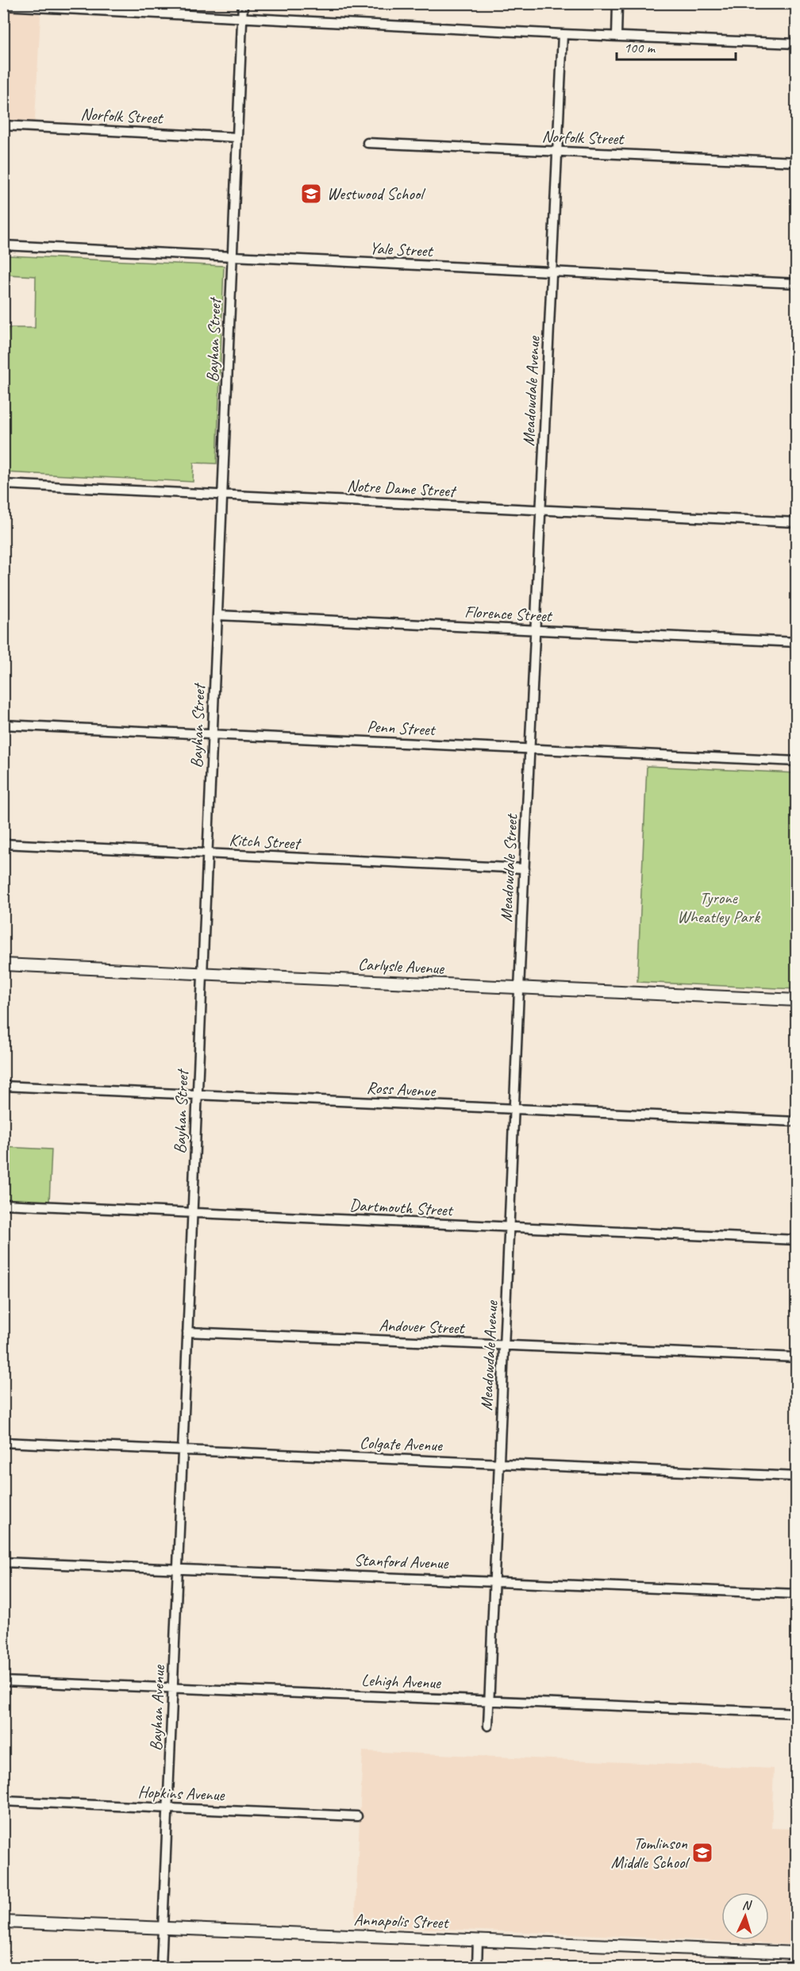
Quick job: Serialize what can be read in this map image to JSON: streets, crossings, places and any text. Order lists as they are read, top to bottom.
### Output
{
  "streets": {
    "street": [
      "Norfolk Street",
      "Yale Street",
      "Bayhan Street",
      "Meadowdale Avenue",
      "Notre Dame Street",
      "Florence Street",
      "Penn Street",
      "Kitch Street",
      "Meadowdale Street",
      "Carlysle Avenue",
      "Ross Avenue",
      "Dartmouth Street",
      "Andover Street",
      "Colgate Avenue",
      "Stanford Avenue",
      "Lehigh Avenue",
      "Bayhan Avenue",
      "Hopkins Avenue",
      "Annapolis Street"
    ]
  },
  "crossings": [
    ["Norfolk Street", "Bayhan Street"],
    ["Norfolk Street", "Meadowdale Avenue"],
    ["Yale Street", "Bayhan Street"],
    ["Yale Street", "Meadowdale Avenue"],
    ["Bayhan Street", "Notre Dame Street"],
    ["Bayhan Street", "Florence Street"],
    ["Bayhan Street", "Penn Street"],
    ["Bayhan Street", "Kitch Street"],
    ["Bayhan Street", "Carlysle Avenue"],
    ["Bayhan Street", "Ross Avenue"],
    ["Bayhan Street", "Dartmouth Street"],
    ["Bayhan Street", "Andover Street"],
    ["Bayhan Street", "Colgate Avenue"],
    ["Bayhan Street", "Bayhan Avenue"],
    ["Meadowdale Avenue", "Notre Dame Street"],
    ["Meadowdale Avenue", "Florence Street"],
    ["Meadowdale Avenue", "Penn Street"],
    ["Meadowdale Avenue", "Meadowdale Street"],
    ["Meadowdale Avenue", "Carlysle Avenue"],
    ["Meadowdale Avenue", "Ross Avenue"],
    ["Meadowdale Avenue", "Dartmouth Street"],
    ["Meadowdale Avenue", "Andover Street"],
    ["Meadowdale Avenue", "Colgate Avenue"],
    ["Meadowdale Avenue", "Stanford Avenue"],
    ["Meadowdale Avenue", "Lehigh Avenue"],
    ["Penn Street", "Meadowdale Street"],
    ["Kitch Street", "Meadowdale Street"],
    ["Meadowdale Street", "Carlysle Avenue"],
    ["Colgate Avenue", "Bayhan Avenue"],
    ["Stanford Avenue", "Bayhan Avenue"],
    ["Lehigh Avenue", "Bayhan Avenue"],
    ["Bayhan Avenue", "Hopkins Avenue"],
    ["Bayhan Avenue", "Annapolis Street"]
  ],
  "parks": ["Tyrone Wheatley Park"],
  "places": {
    "school or university": ["Westwood School", "Tomlinson Middle School"]
  },
  "scale_bar": "100 m",
  "north": "top"
}
